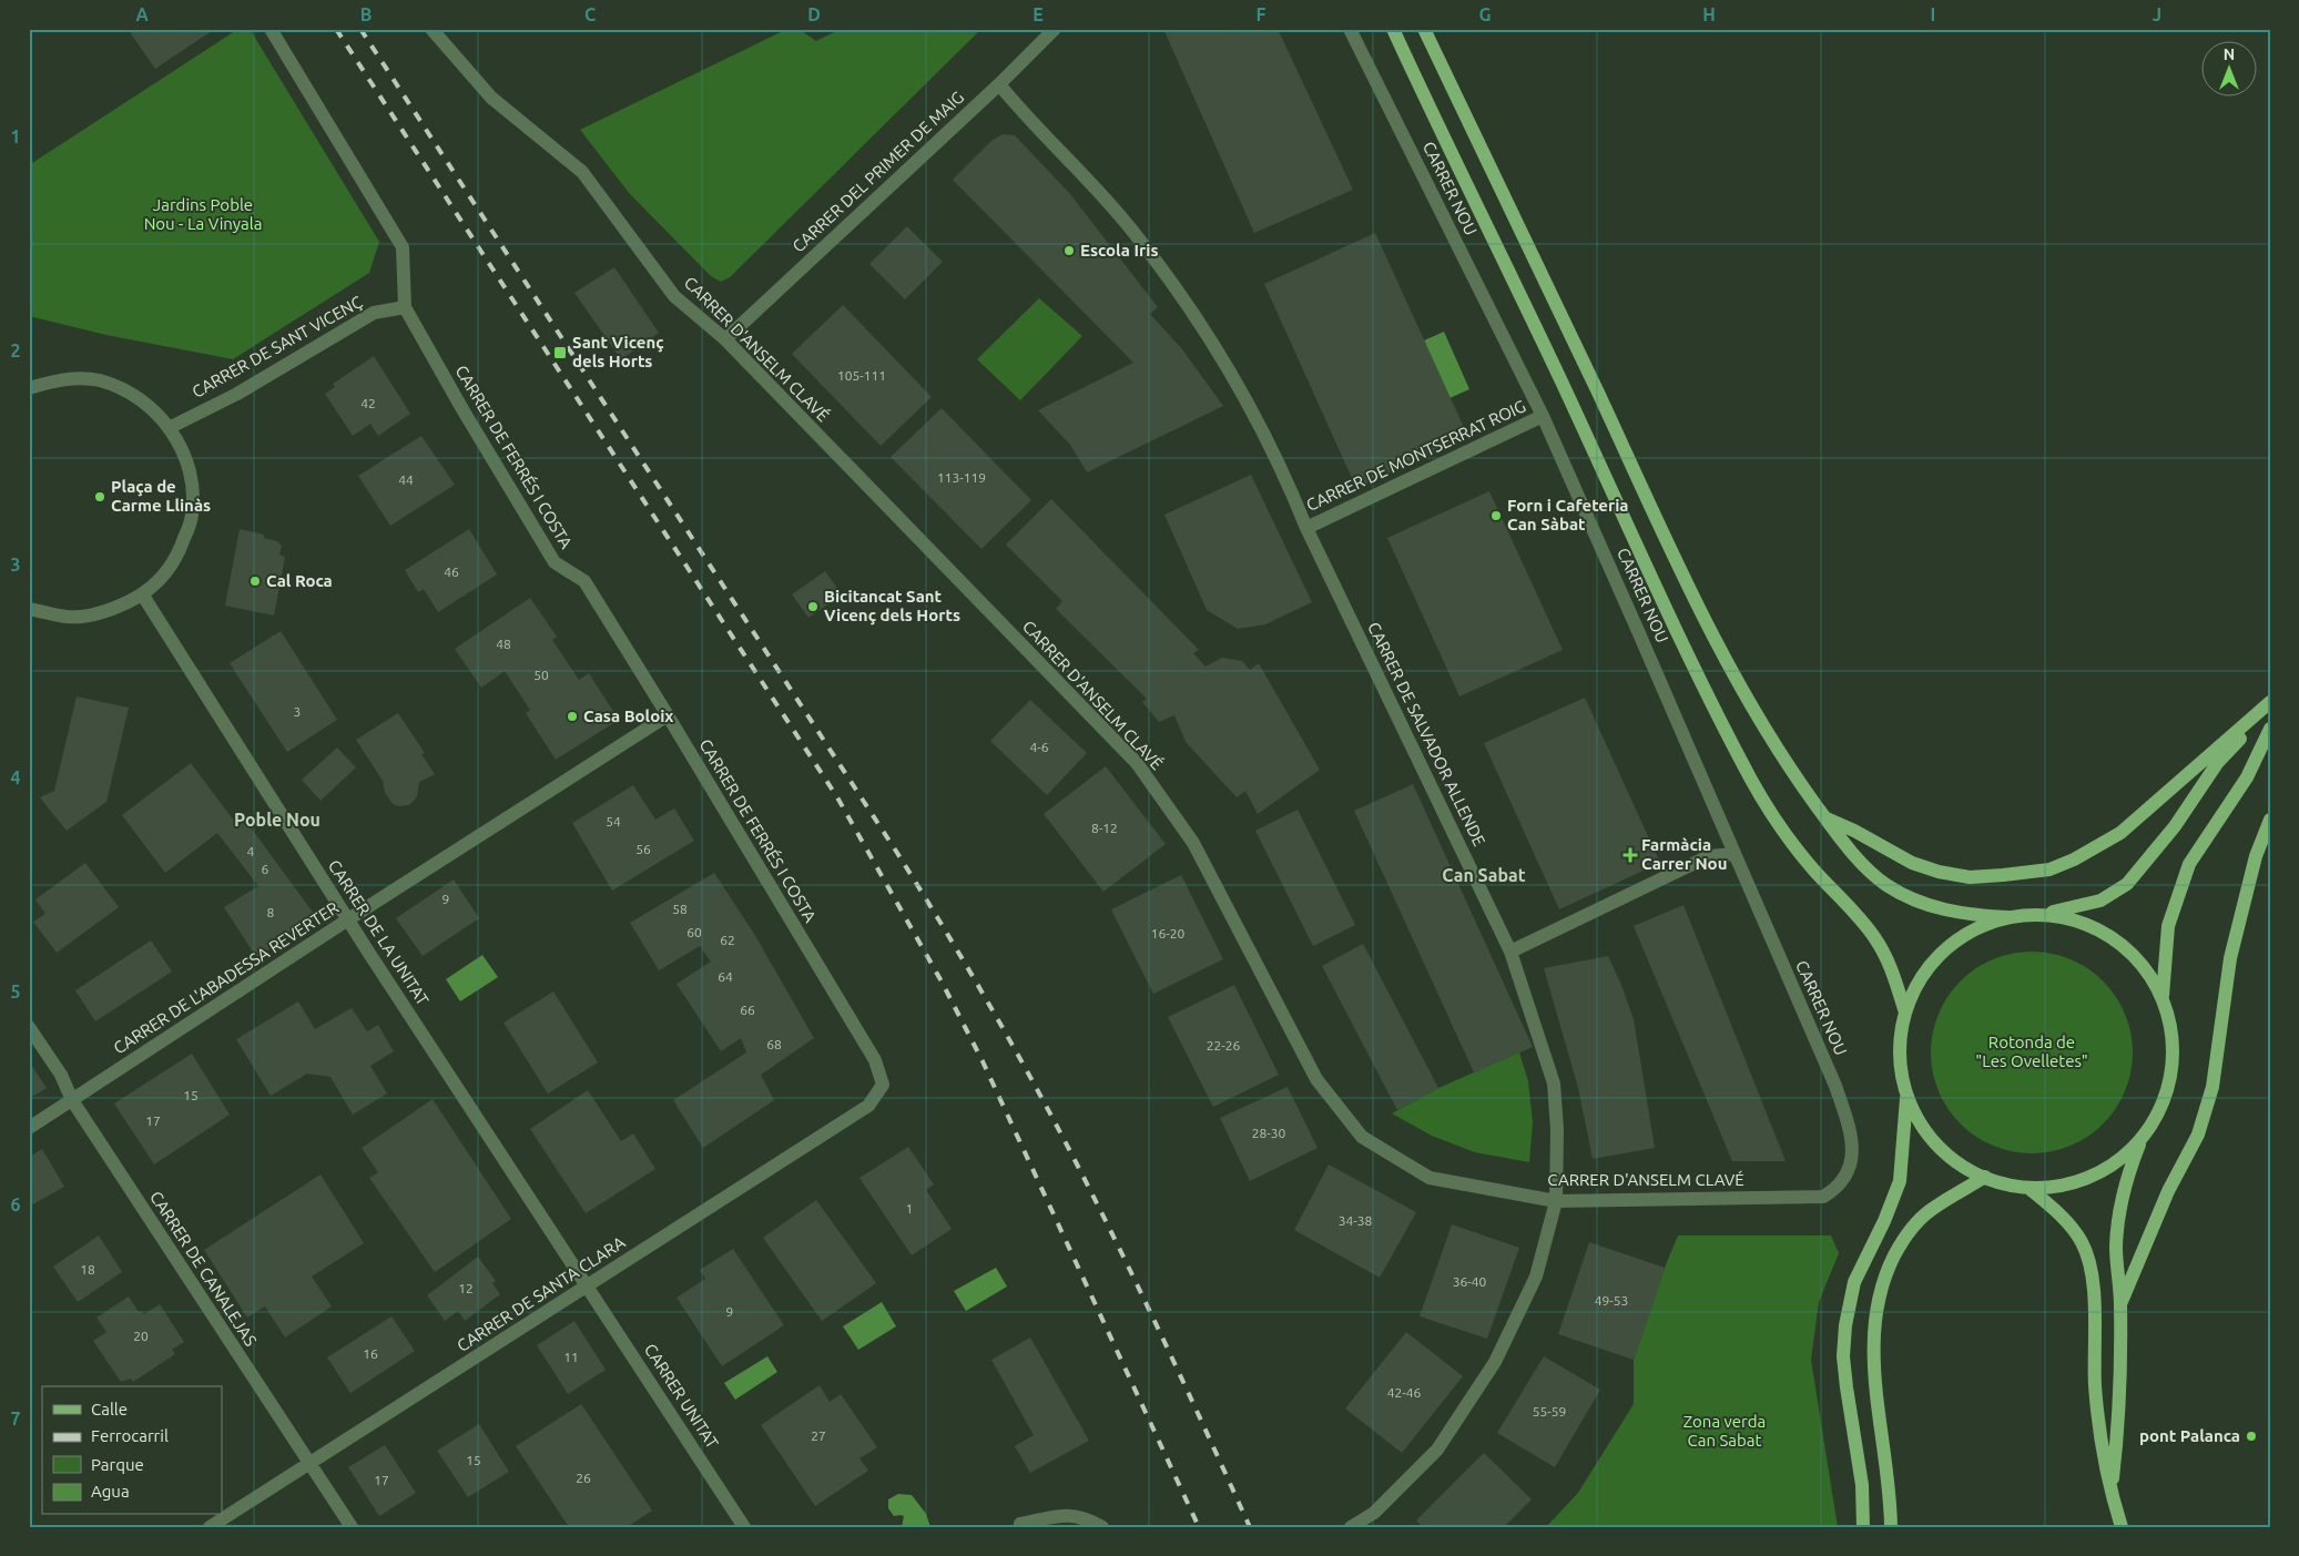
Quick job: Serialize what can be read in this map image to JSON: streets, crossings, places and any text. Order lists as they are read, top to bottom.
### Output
{
  "streets": {
    "street": [
      "CARRER DEL PRIMER DE MAIG",
      "CARRER NOU",
      "CARRER DE SANT VICENÇ",
      "CARRER D'ANSELM CLAVÉ",
      "CARRER DE MONTSERRAT ROIG",
      "CARRER DE FERRÉS I COSTA",
      "CARRER DE SALVADOR ALLENDE",
      "CARRER DE LA UNITAT",
      "CARRER DE L'ABADESSA REVERTER",
      "CARRER DE CANALEJAS",
      "CARRER DE SANTA CLARA",
      "CARRER UNITAT"
    ]
  },
  "crossings": [
    ["CARRER DEL PRIMER DE MAIG", "CARRER D'ANSELM CLAVÉ"],
    ["CARRER DEL PRIMER DE MAIG", "CARRER DE SALVADOR ALLENDE"],
    ["CARRER NOU", "CARRER D'ANSELM CLAVÉ"],
    ["CARRER NOU", "CARRER DE MONTSERRAT ROIG"],
    ["CARRER DE SANT VICENÇ", "CARRER DE FERRÉS I COSTA"],
    ["CARRER D'ANSELM CLAVÉ", "CARRER DE SALVADOR ALLENDE"],
    ["CARRER DE MONTSERRAT ROIG", "CARRER DE SALVADOR ALLENDE"],
    ["CARRER DE FERRÉS I COSTA", "CARRER DE L'ABADESSA REVERTER"],
    ["CARRER DE FERRÉS I COSTA", "CARRER DE SANTA CLARA"],
    ["CARRER DE LA UNITAT", "CARRER DE L'ABADESSA REVERTER"],
    ["CARRER DE LA UNITAT", "CARRER DE SANTA CLARA"],
    ["CARRER DE LA UNITAT", "CARRER UNITAT"],
    ["CARRER DE L'ABADESSA REVERTER", "CARRER DE CANALEJAS"],
    ["CARRER DE CANALEJAS", "CARRER DE SANTA CLARA"],
    ["CARRER DE SANTA CLARA", "CARRER UNITAT"]
  ],
  "districts": ["Poble Nou", "Can Sabat"],
  "parks": ["Jardins Poble Nou - La Vinyala", "Rotonda de \"Les Ovelletes\"", "Zona verda Can Sabat"],
  "places": {
    "other": [
      "Escola Iris",
      "Plaça de Carme Llinàs",
      "Forn i Cafeteria Can Sàbat",
      "Cal Roca",
      "Bicitancat Sant Vicenç dels Horts",
      "Casa Boloix",
      "pont Palanca"
    ],
    "transit": ["Sant Vicenç dels Horts"],
    "health": ["Farmàcia Carrer Nou"]
  },
  "house_numbers": [
    "105-111",
    "42",
    "113-119",
    "44",
    "46",
    "48",
    "50",
    "3",
    "4-6",
    "54",
    "8-12",
    "56",
    "4",
    "6",
    "9",
    "58",
    "8",
    "60",
    "16-20",
    "62",
    "64",
    "66",
    "68",
    "22-26",
    "15",
    "17",
    "28-30",
    "1",
    "34-38",
    "18",
    "36-40",
    "12",
    "49-53",
    "9",
    "20",
    "16",
    "11",
    "42-46",
    "55-59",
    "27",
    "15",
    "26",
    "17"
  ],
  "legend": [
    "Calle",
    "Ferrocarril",
    "Parque",
    "Agua"
  ],
  "north": "top",
  "grid": {
    "columns": [
      "A",
      "B",
      "C",
      "D",
      "E",
      "F",
      "G",
      "H",
      "I",
      "J"
    ],
    "rows": [
      "1",
      "2",
      "3",
      "4",
      "5",
      "6",
      "7"
    ]
  }
}
